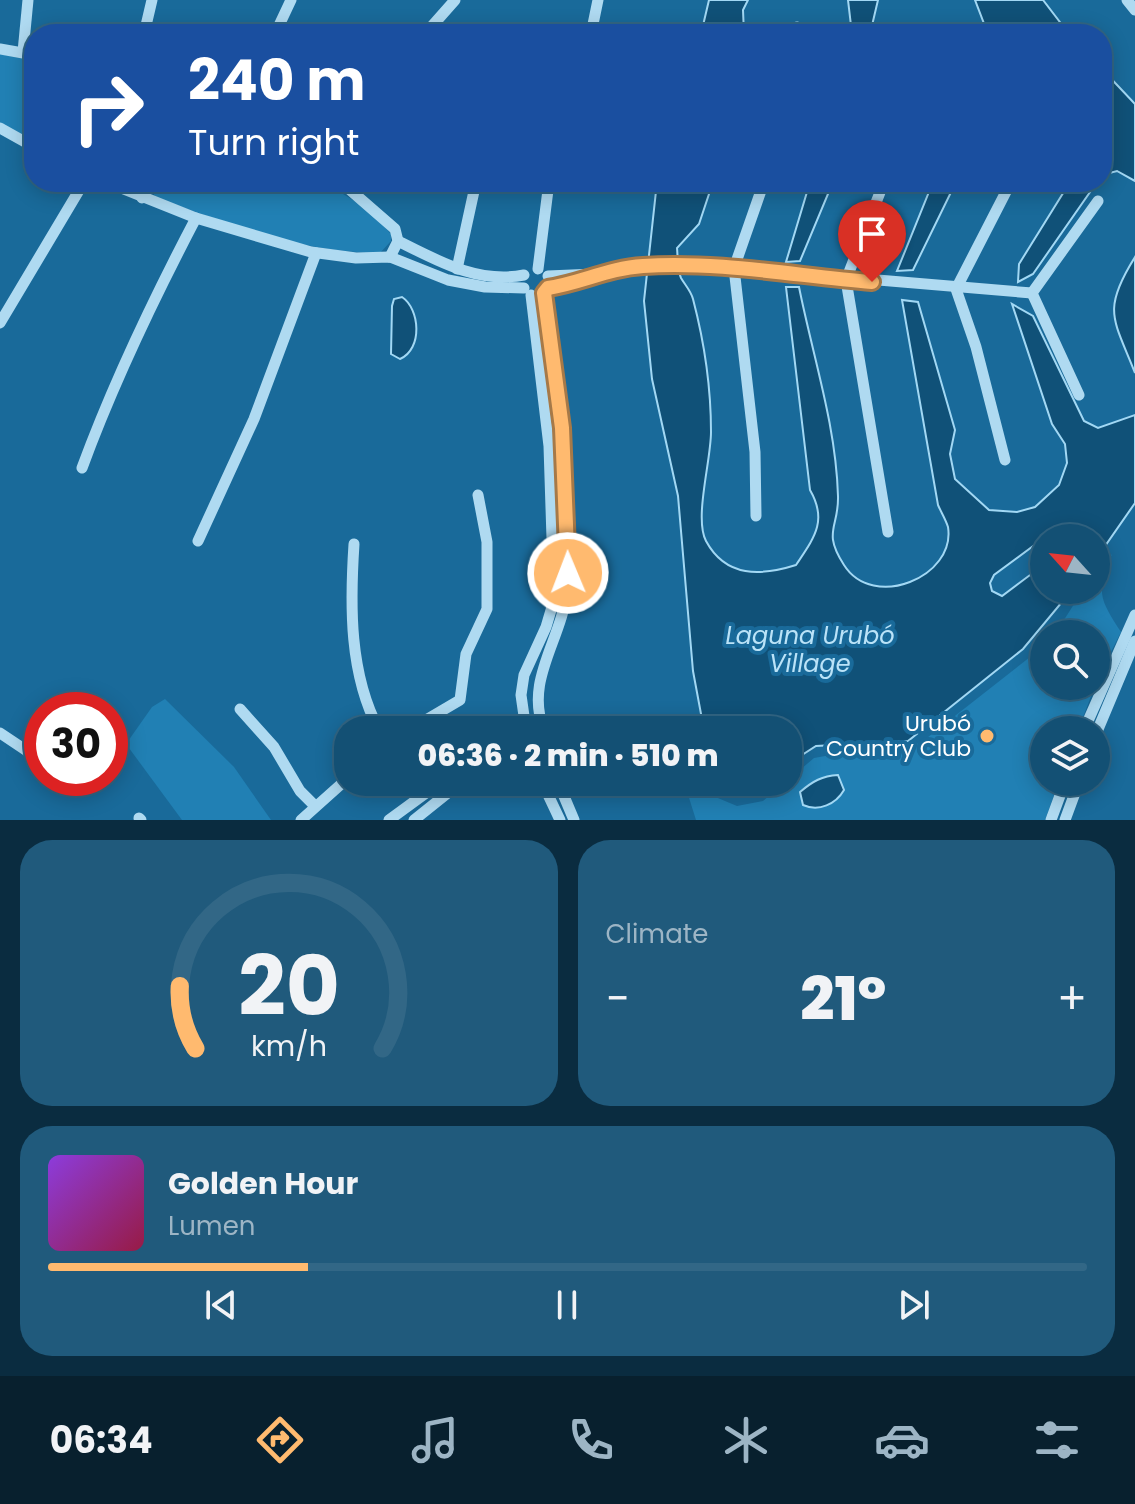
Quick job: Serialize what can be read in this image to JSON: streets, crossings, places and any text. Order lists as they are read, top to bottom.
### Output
{
  "water": ["Laguna Urubó Village"],
  "places": ["Urubó Country Club"],
  "north": "top left",
  "page": {
    "turn": ["240 m", "Turn right"],
    "limit": "30",
    "trip": "06:36 · 2 min · 510 m",
    "tile": "Climate",
    "heat": ["−", "21°", "+"],
    "song": ["Golden Hour", "Lumen"],
    "tabs": "06:34",
    "gauge": ["20", "km/h"]
  }
}
